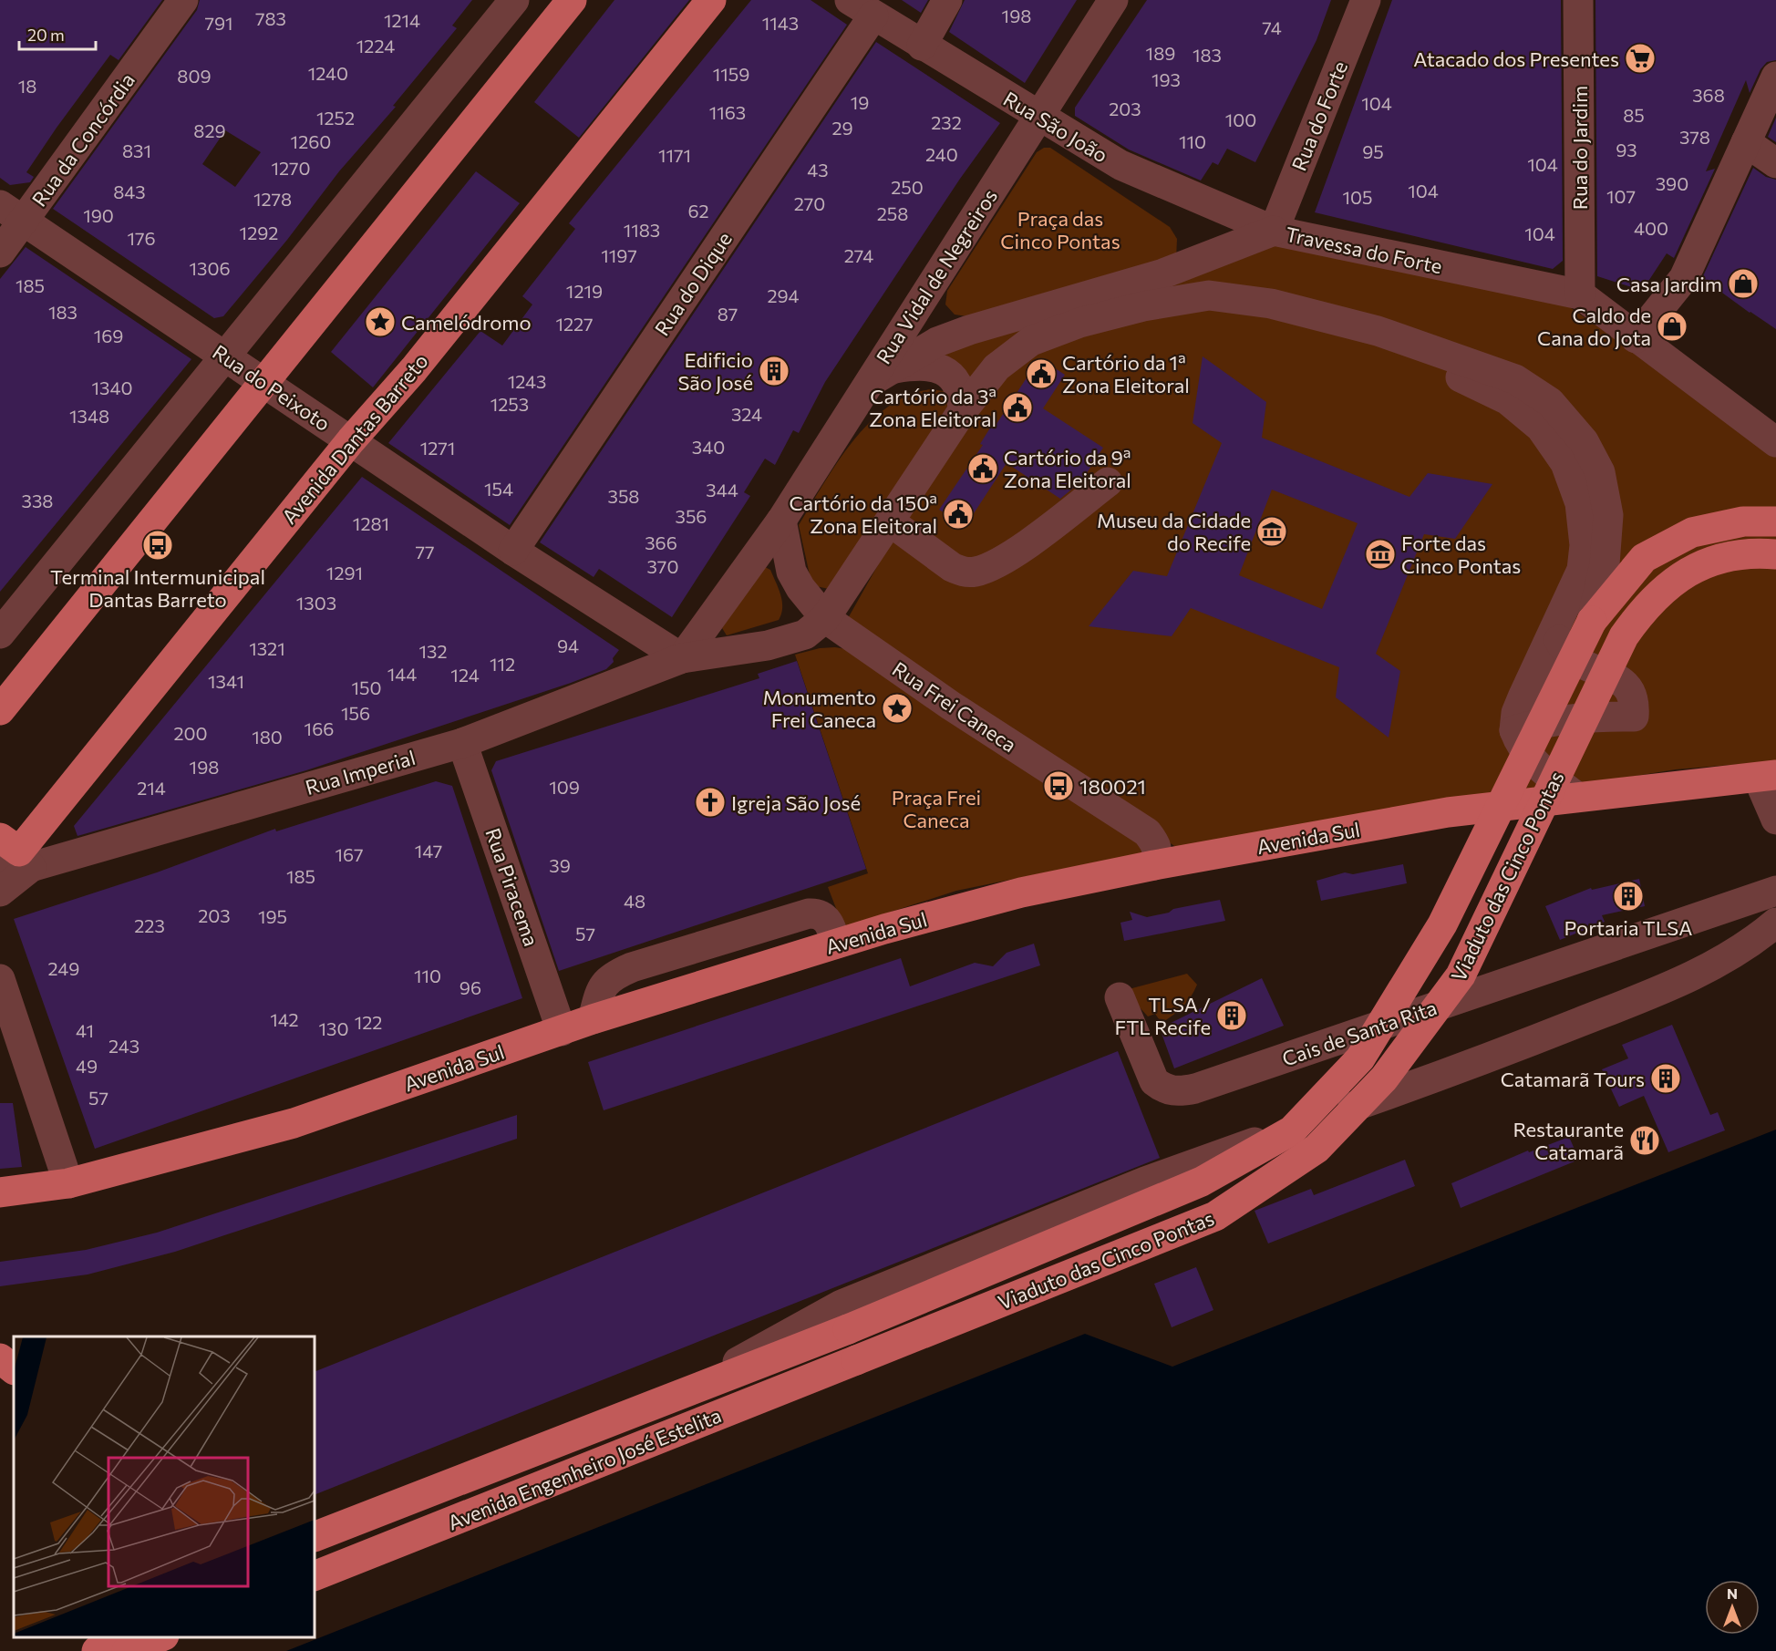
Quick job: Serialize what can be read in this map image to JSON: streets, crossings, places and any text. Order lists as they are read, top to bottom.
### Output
{
  "streets": {
    "main road": [
      "Avenida Dantas Barreto",
      "Avenida Sul",
      "Viaduto das Cinco Pontas",
      "Avenida Engenheiro José Estelita"
    ],
    "street": [
      "Rua do Forte",
      "Rua São João",
      "Rua da Concórdia",
      "Rua do Jardim",
      "Travessa do Forte",
      "Rua Vidal de Negreiros",
      "Rua do Dique",
      "Rua do Peixoto",
      "Rua Frei Caneca",
      "Rua Imperial",
      "Rua Piracema",
      "Cais de Santa Rita"
    ]
  },
  "crossings": [
    ["Rua do Forte", "Rua São João"],
    ["Rua do Forte", "Travessa do Forte"],
    ["Rua São João", "Travessa do Forte"],
    ["Rua São João", "Rua Vidal de Negreiros"],
    ["Rua São João", "Rua do Dique"],
    ["Rua da Concórdia", "Rua do Peixoto"],
    ["Rua do Jardim", "Travessa do Forte"],
    ["Travessa do Forte", "Rua Vidal de Negreiros"],
    ["Rua Vidal de Negreiros", "Rua do Peixoto"],
    ["Rua Vidal de Negreiros", "Rua Frei Caneca"],
    ["Rua Vidal de Negreiros", "Rua Imperial"],
    ["Rua do Dique", "Rua do Peixoto"],
    ["Rua do Peixoto", "Avenida Dantas Barreto"],
    ["Rua do Peixoto", "Rua Imperial"],
    ["Avenida Dantas Barreto", "Rua Imperial"],
    ["Rua Frei Caneca", "Avenida Sul"],
    ["Rua Imperial", "Rua Piracema"],
    ["Avenida Sul", "Rua Piracema"],
    ["Viaduto das Cinco Pontas", "Avenida Engenheiro José Estelita"]
  ],
  "parks": ["Praça das Cinco Pontas", "Praça Frei Caneca"],
  "places": {
    "supermarket": ["Atacado dos Presentes"],
    "shop": ["Casa Jardim", "Caldo de Cana do Jota"],
    "place": ["Camelódromo", "Monumento Frei Caneca"],
    "building": [
      "Edificio São José",
      "Portaria TLSA",
      "TLSA / FTL Recife",
      "Catamarã Tours"
    ],
    "public building": [
      "Cartório da 1ª Zona Eleitoral",
      "Cartório da 3ª Zona Eleitoral",
      "Cartório da 9ª Zona Eleitoral",
      "Cartório da 150ª Zona Eleitoral"
    ],
    "museum": ["Museu da Cidade do Recife", "Forte das Cinco Pontas"],
    "bus stop": ["Terminal Intermunicipal Dantas Barreto", "180021"],
    "church": ["Igreja São José"],
    "restaurant": ["Restaurante Catamarã"]
  },
  "house_numbers": [
    "198",
    "783",
    "1214",
    "791",
    "1143",
    "74",
    "1224",
    "189",
    "183",
    "1240",
    "1159",
    "809",
    "193",
    "18",
    "368",
    "19",
    "104",
    "203",
    "1163",
    "85",
    "1252",
    "100",
    "232",
    "29",
    "829",
    "378",
    "1260",
    "110",
    "93",
    "831",
    "95",
    "240",
    "1171",
    "104",
    "1270",
    "43",
    "390",
    "250",
    "104",
    "843",
    "107",
    "105",
    "1278",
    "270",
    "62",
    "258",
    "190",
    "400",
    "1183",
    "1292",
    "104",
    "176",
    "1197",
    "274",
    "1306",
    "185",
    "1219",
    "294",
    "183",
    "87",
    "1227",
    "169",
    "1243",
    "1340",
    "1253",
    "324",
    "1348",
    "340",
    "1271",
    "154",
    "344",
    "358",
    "338",
    "356",
    "1281",
    "366",
    "77",
    "370",
    "1291",
    "1303",
    "94",
    "1321",
    "132",
    "112",
    "144",
    "124",
    "1341",
    "150",
    "156",
    "166",
    "200",
    "180",
    "198",
    "109",
    "214",
    "147",
    "167",
    "39",
    "185",
    "48",
    "203",
    "195",
    "223",
    "57",
    "249",
    "110",
    "96",
    "142",
    "122",
    "130",
    "41",
    "243",
    "49",
    "57"
  ],
  "scale_bar": "20 m",
  "north": "top"
}
